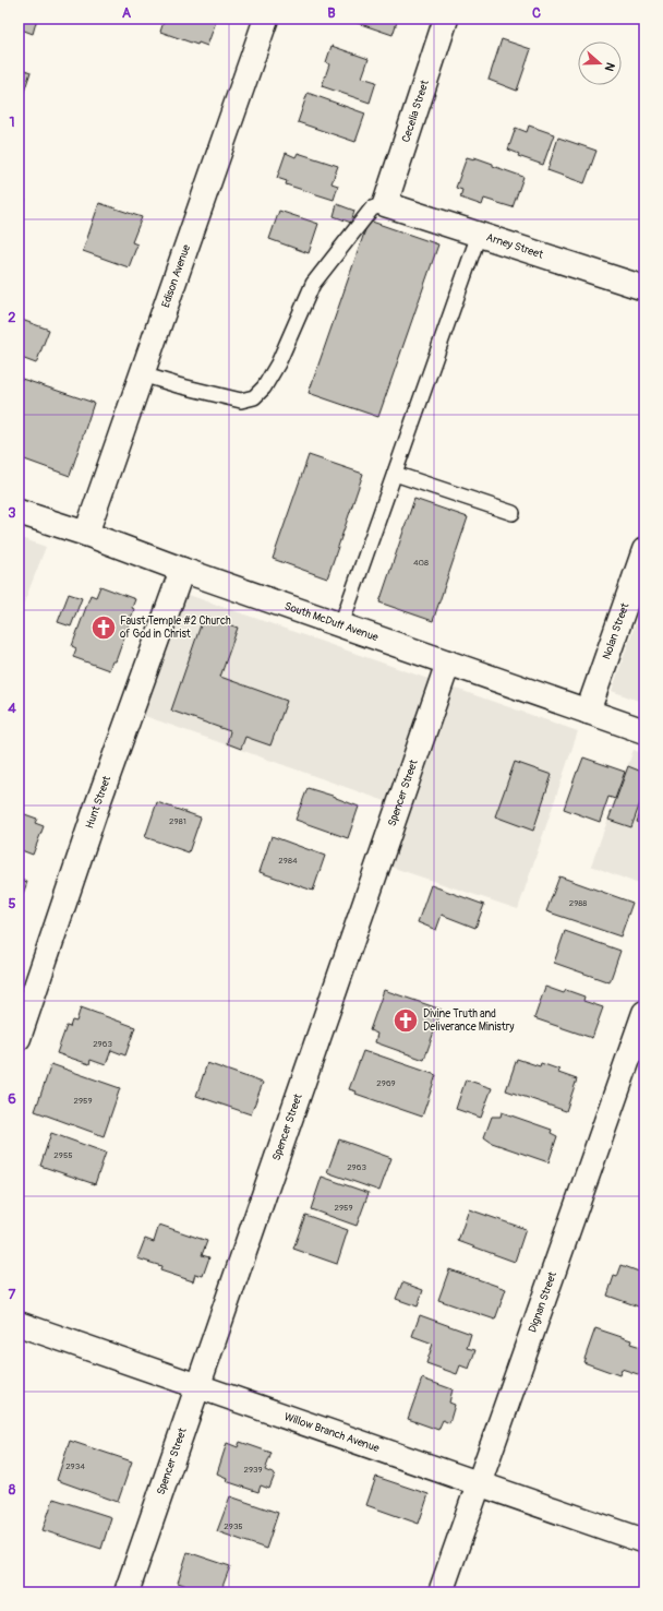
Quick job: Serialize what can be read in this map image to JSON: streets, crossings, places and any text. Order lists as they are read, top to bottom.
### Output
{
  "streets": {
    "street": [
      "Cecelia Street",
      "Arney Street",
      "Edison Avenue",
      "South McDuff Avenue",
      "Nolan Street",
      "Spencer Street",
      "Hunt Street",
      "Dignan Street",
      "Willow Branch Avenue"
    ]
  },
  "crossings": [
    ["Cecelia Street", "Arney Street"],
    ["Edison Avenue", "South McDuff Avenue"],
    ["South McDuff Avenue", "Nolan Street"],
    ["South McDuff Avenue", "Spencer Street"],
    ["South McDuff Avenue", "Hunt Street"],
    ["Spencer Street", "Willow Branch Avenue"],
    ["Dignan Street", "Willow Branch Avenue"]
  ],
  "places": {
    "church": ["Faust Temple #2 Church of God in Christ", "Divine Truth and Deliverance Ministry"]
  },
  "house_numbers": [
    "408",
    "2981",
    "2984",
    "2988",
    "2963",
    "2969",
    "2959",
    "2955",
    "2963",
    "2959",
    "2934",
    "2939",
    "2935"
  ],
  "north": "right",
  "grid": {
    "columns": ["A", "B", "C"],
    "rows": [
      "1",
      "2",
      "3",
      "4",
      "5",
      "6",
      "7",
      "8"
    ]
  }
}
